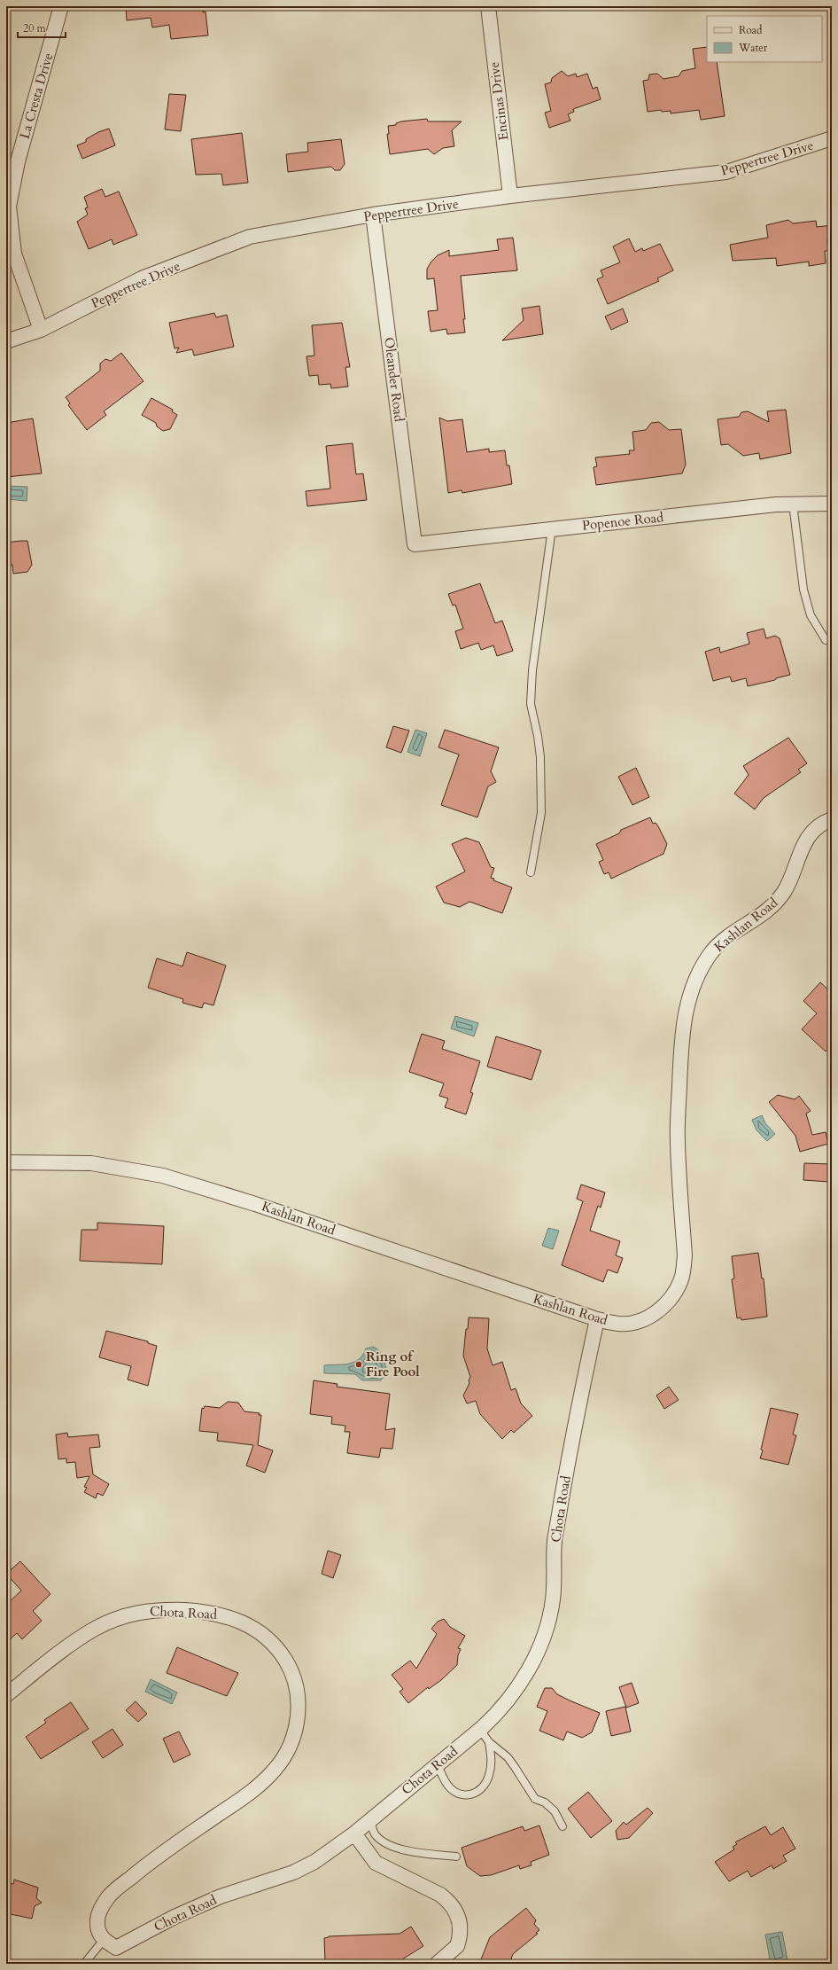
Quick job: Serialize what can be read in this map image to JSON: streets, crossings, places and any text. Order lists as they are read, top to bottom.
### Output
{
  "streets": {
    "street": [
      "La Cresta Drive",
      "Encinas Drive",
      "Peppertree Drive",
      "Oleander Road",
      "Popenoe Road",
      "Kashlan Road",
      "Chota Road"
    ]
  },
  "crossings": [
    ["La Cresta Drive", "Peppertree Drive"],
    ["Encinas Drive", "Peppertree Drive"],
    ["Peppertree Drive", "Oleander Road"],
    ["Oleander Road", "Popenoe Road"],
    ["Kashlan Road", "Chota Road"]
  ],
  "places": ["Ring of Fire Pool"],
  "legend": ["Road", "Water"],
  "scale_bar": "20 m"
}
